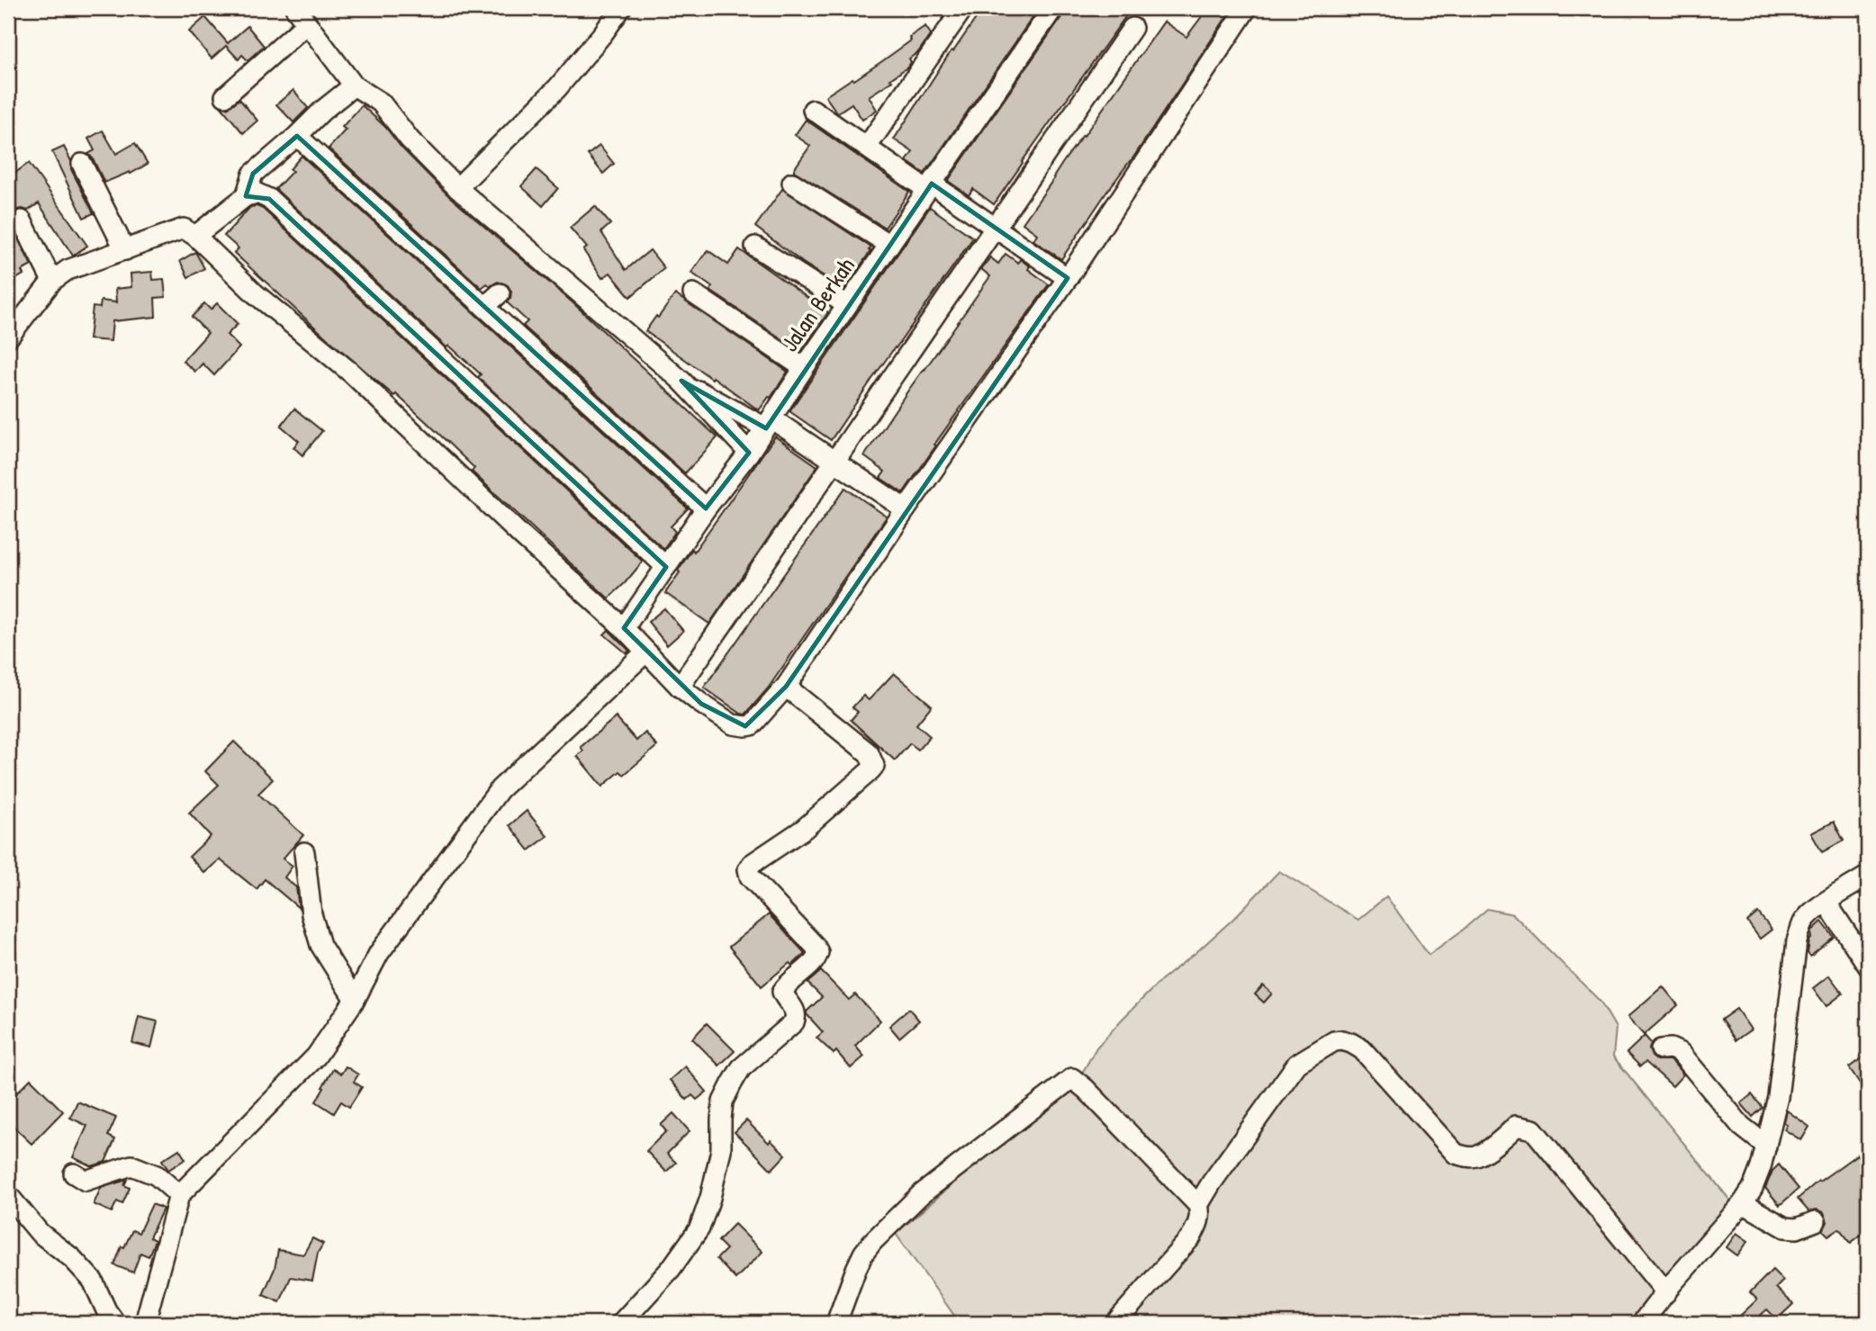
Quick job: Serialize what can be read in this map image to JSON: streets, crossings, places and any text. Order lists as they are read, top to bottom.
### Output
{
  "streets": {
    "street": ["Jalan Berkah"]
  }
}
